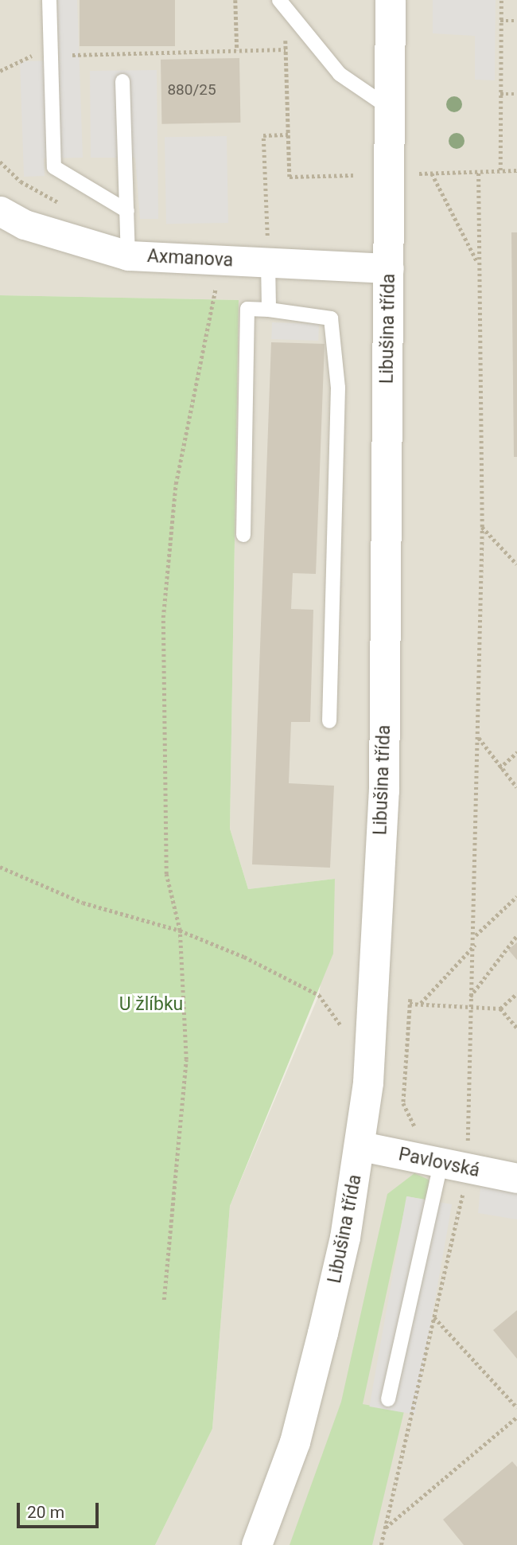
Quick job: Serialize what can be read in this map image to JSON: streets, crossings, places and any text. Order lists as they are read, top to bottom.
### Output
{
  "streets": {
    "street": ["Axmanova", "Libušina třída", "Pavlovská"]
  },
  "crossings": [
    ["Axmanova", "Libušina třída"],
    ["Libušina třída", "Pavlovská"]
  ],
  "parks": ["U žlíbku"],
  "house_numbers": ["880/25"],
  "scale_bar": "20 m"
}
